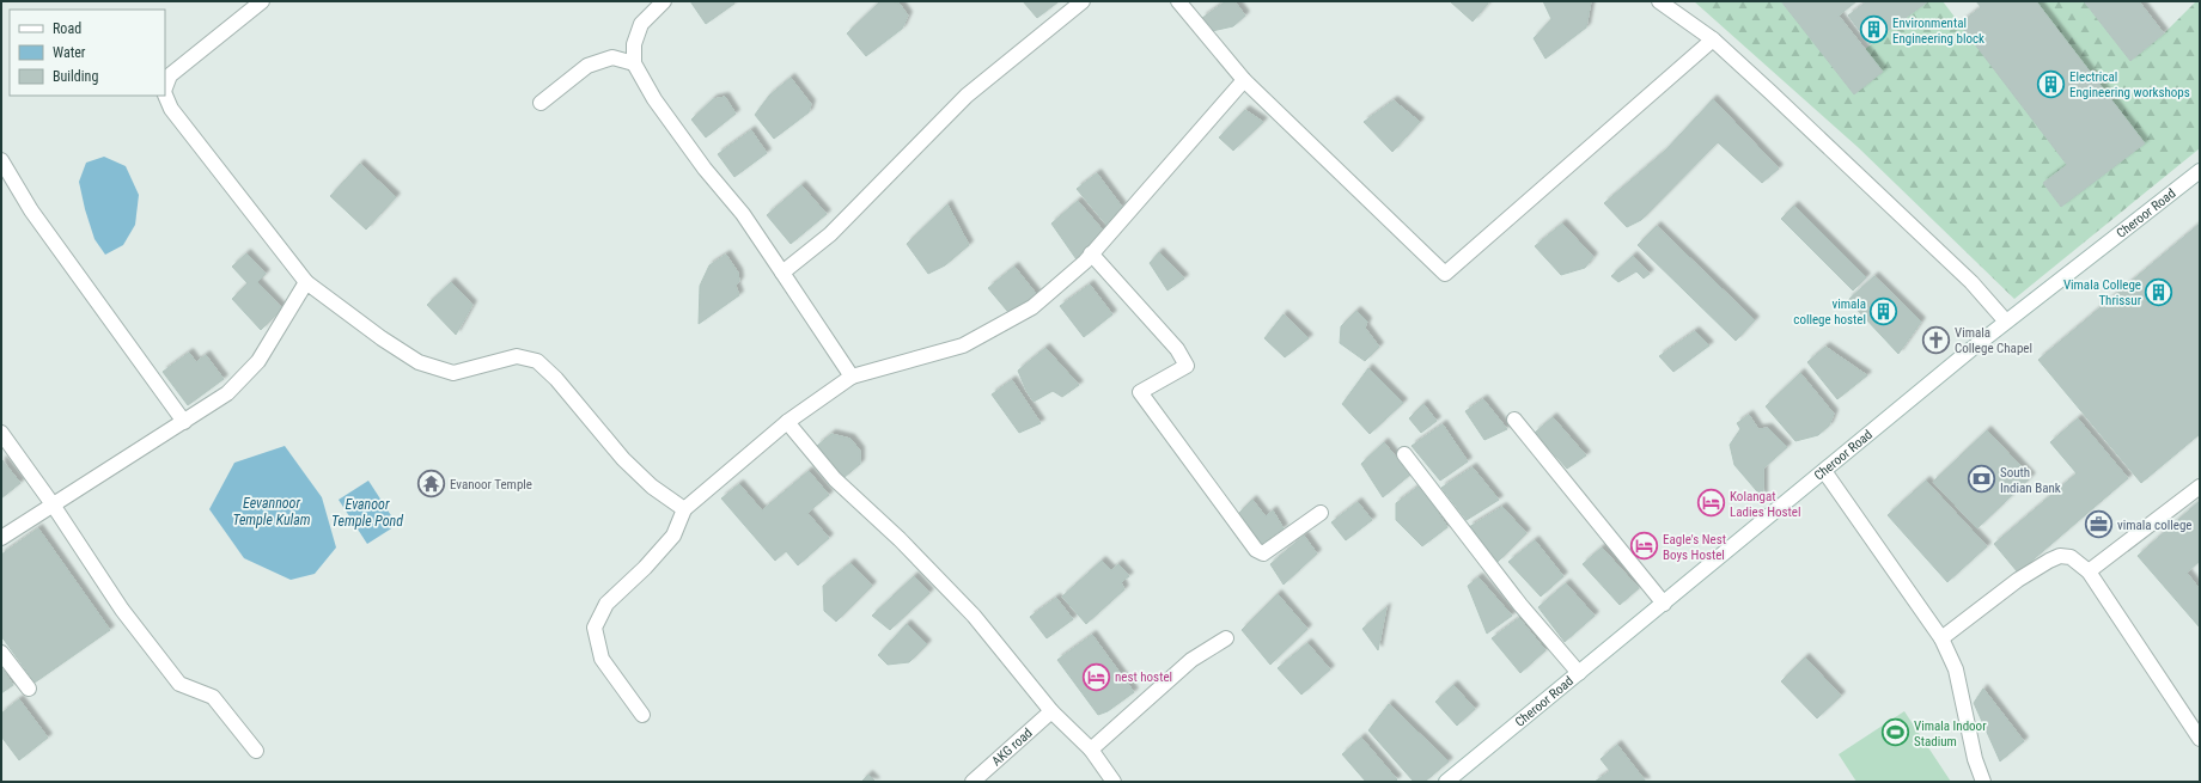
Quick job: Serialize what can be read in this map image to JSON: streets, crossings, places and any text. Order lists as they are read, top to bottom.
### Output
{
  "streets": {
    "street": ["Cheroor Road", "AKG road"]
  },
  "water": ["Eevannoor Temple Kulam", "Evanoor Temple Pond"],
  "places": {
    "building": [
      "Environmental Engineering block",
      "Electrical Engineering workshops",
      "Vimala College Thrissur",
      "vimala college hostel"
    ],
    "church": ["Vimala College Chapel"],
    "bank": ["South Indian Bank"],
    "temple": ["Evanoor Temple"],
    "hotel": ["Kolangat Ladies Hostel", "Eagle's Nest Boys Hostel", "nest hostel"],
    "office": ["vimala college"],
    "sports": ["Vimala Indoor Stadium"]
  },
  "legend": ["Road", "Water", "Building"]
}
